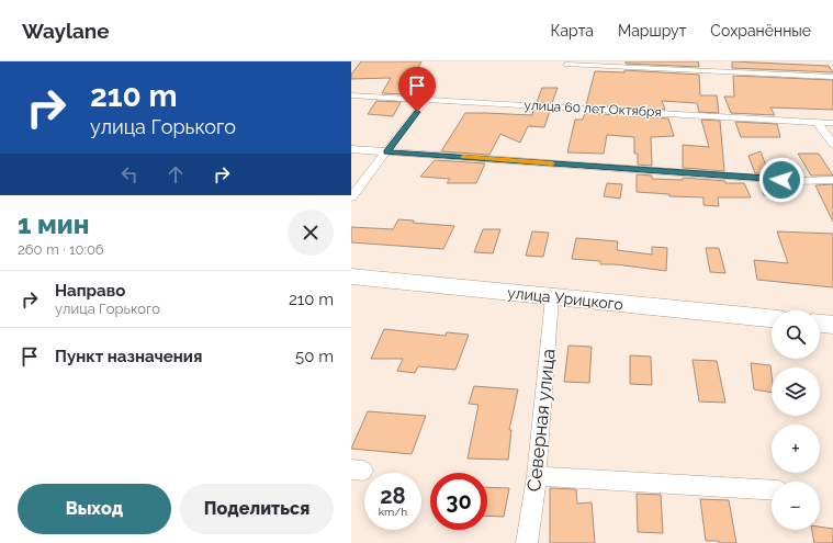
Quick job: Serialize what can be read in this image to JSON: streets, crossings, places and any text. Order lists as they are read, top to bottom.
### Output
{
  "streets": {
    "street": ["улица 60 лет Октября", "улица Урицкого", "Северная улица"]
  },
  "crossings": [
    ["улица Урицкого", "Северная улица"]
  ],
  "page": {
    "header": "Waylane",
    "nav": ["Карта", "Маршрут", "Сохранённые"],
    "turn": ["210 m", "улица Горького"],
    "heading": ["1 мин", "260 m · 10:06"],
    "list": [
      {
        "name": "Направо",
        "note": "улица Горького",
        "value": "210 m"
      },
      {
        "name": "Пункт назначения",
        "value": "50 m"
      }
    ],
    "map_buttons": ["+", "−"],
    "speed": "28 km/h",
    "limit": "30",
    "buttons": ["Выход", "Поделиться"]
  }
}
